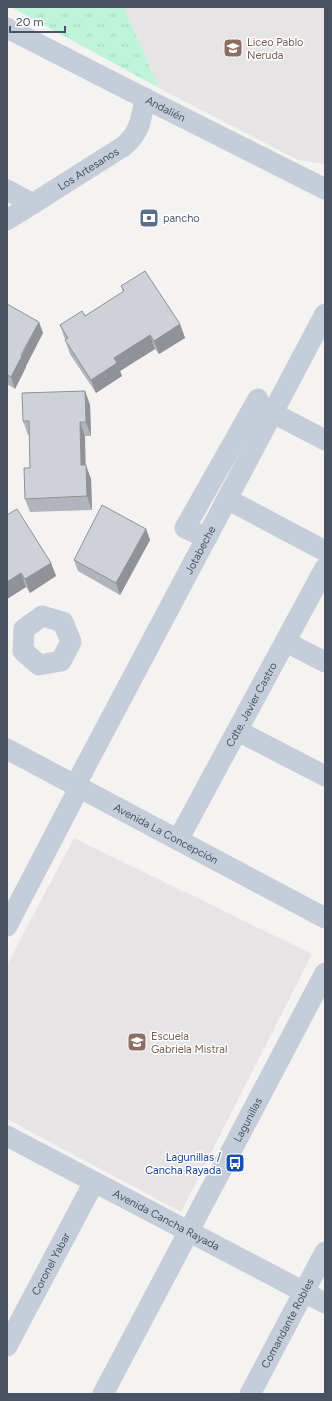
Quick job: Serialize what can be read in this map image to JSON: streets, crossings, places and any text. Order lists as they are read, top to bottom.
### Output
{
  "streets": {
    "street": [
      "Andalién",
      "Los Artesanos",
      "Jotabeche",
      "Cdte. Javier Castro",
      "Avenida La Concepción",
      "Lagunillas",
      "Avenida Cancha Rayada",
      "Coronel Yabar",
      "Comandante Robles"
    ]
  },
  "crossings": [
    ["Andalién", "Los Artesanos"],
    ["Jotabeche", "Avenida La Concepción"],
    ["Cdte. Javier Castro", "Avenida La Concepción"],
    ["Lagunillas", "Avenida Cancha Rayada"],
    ["Avenida Cancha Rayada", "Coronel Yabar"],
    ["Avenida Cancha Rayada", "Comandante Robles"]
  ],
  "places": {
    "school or university": ["Liceo Pablo Neruda", "Escuela Gabriela Mistral"],
    "bank": ["pancho"],
    "bus stop": ["Lagunillas / Cancha Rayada"]
  },
  "scale_bar": "20 m"
}
